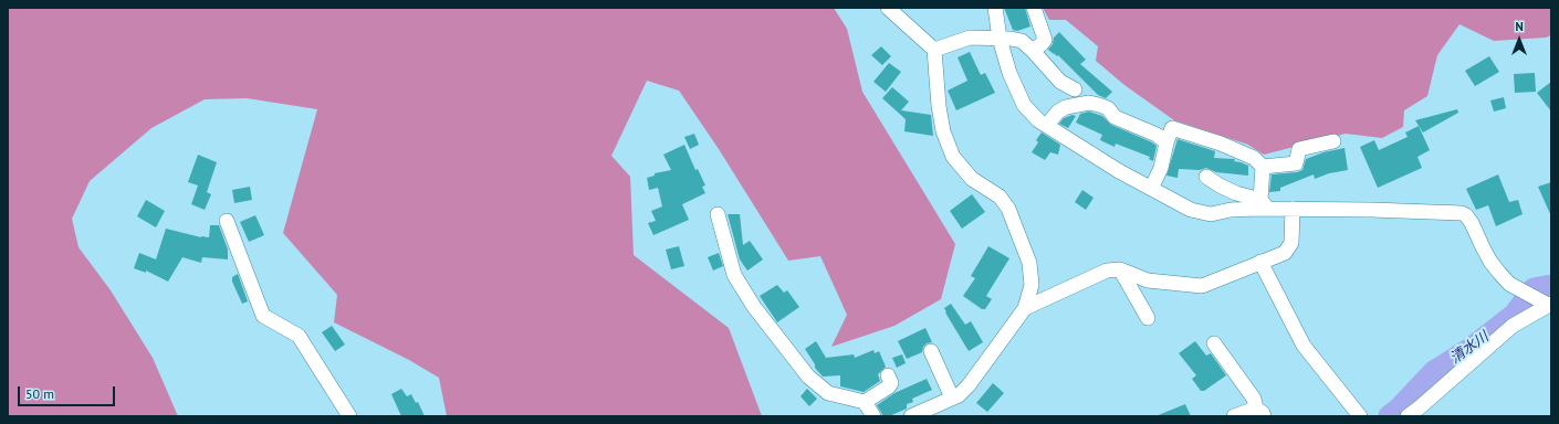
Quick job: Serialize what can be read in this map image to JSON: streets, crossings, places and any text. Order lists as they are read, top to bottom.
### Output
{
  "water": ["清水川"],
  "scale_bar": "50 m",
  "north": "top"
}
